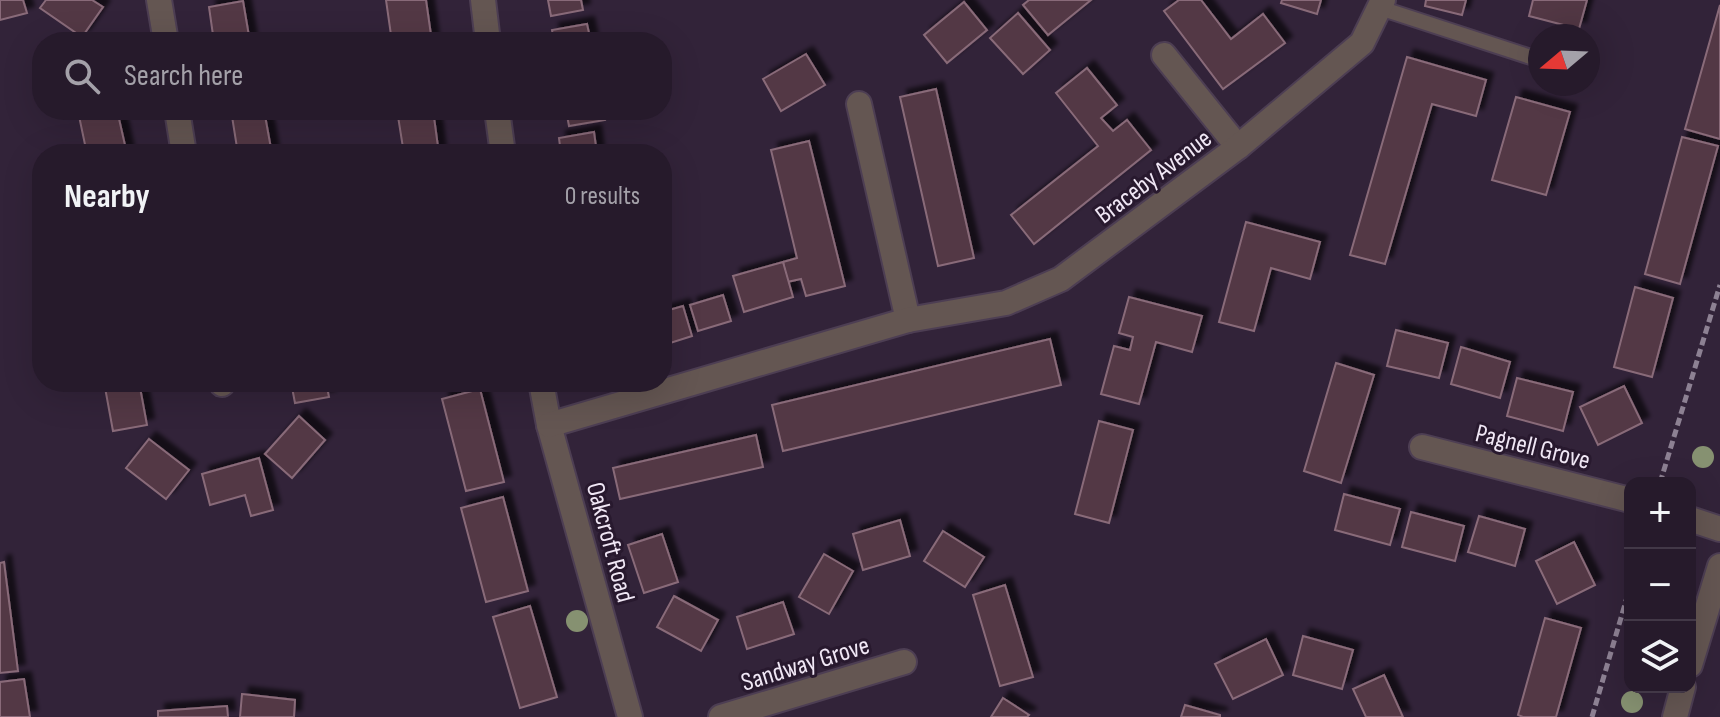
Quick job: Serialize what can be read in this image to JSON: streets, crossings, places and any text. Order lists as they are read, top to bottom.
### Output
{
  "streets": {
    "street": [
      "Braceby Avenue",
      "Pagnell Grove",
      "Oakcroft Road",
      "Sandway Grove"
    ]
  },
  "crossings": [
    ["Braceby Avenue", "Oakcroft Road"]
  ],
  "north": "left",
  "page": {
    "search": "Search here",
    "heading": ["Nearby", "0 results"],
    "map_buttons": ["+", "−"]
  }
}
